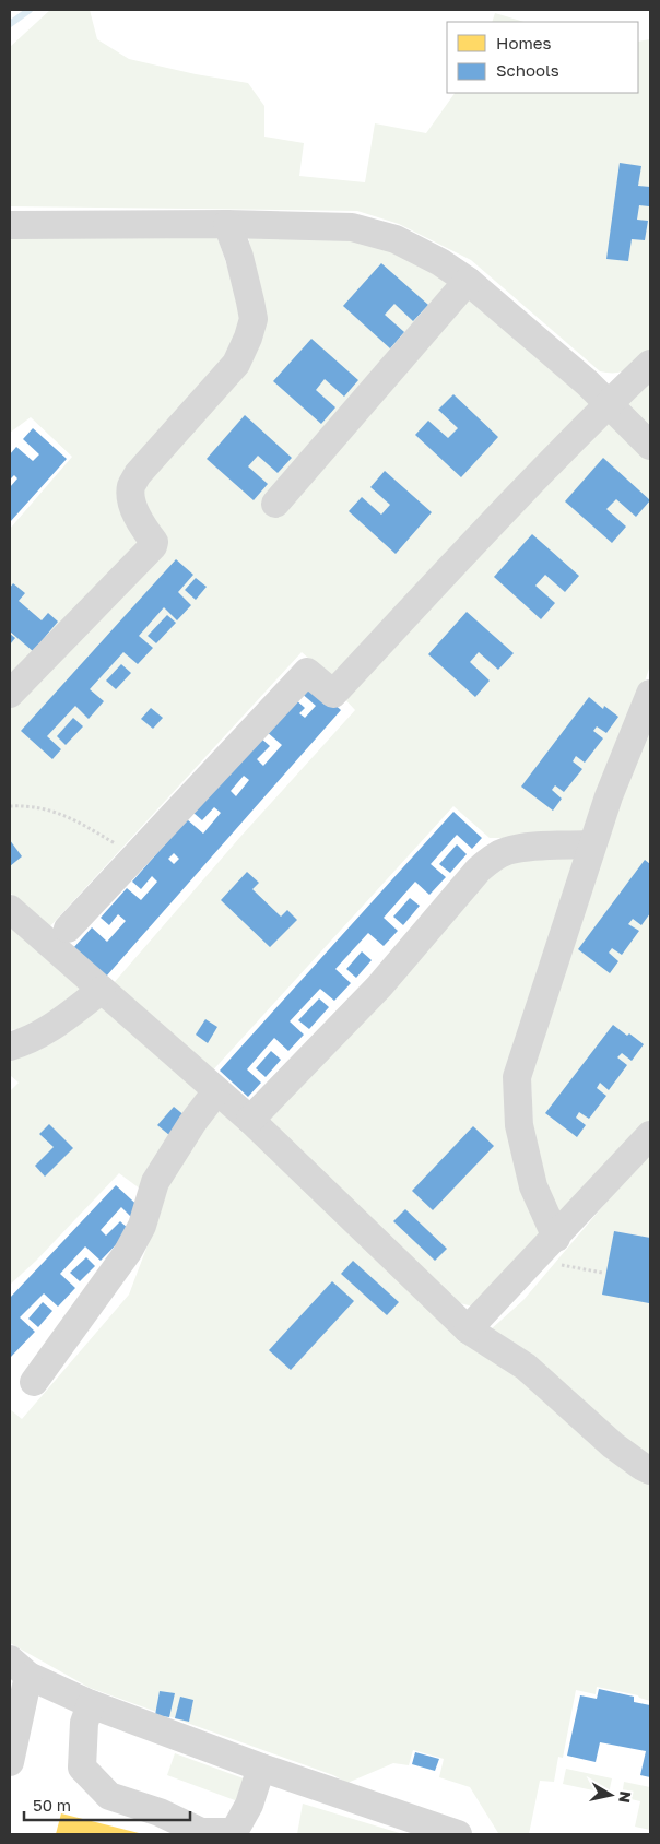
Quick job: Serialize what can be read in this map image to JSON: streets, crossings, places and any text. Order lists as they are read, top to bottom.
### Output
{
  "legend": ["Homes", "Schools"],
  "scale_bar": "50 m",
  "north": "right"
}
